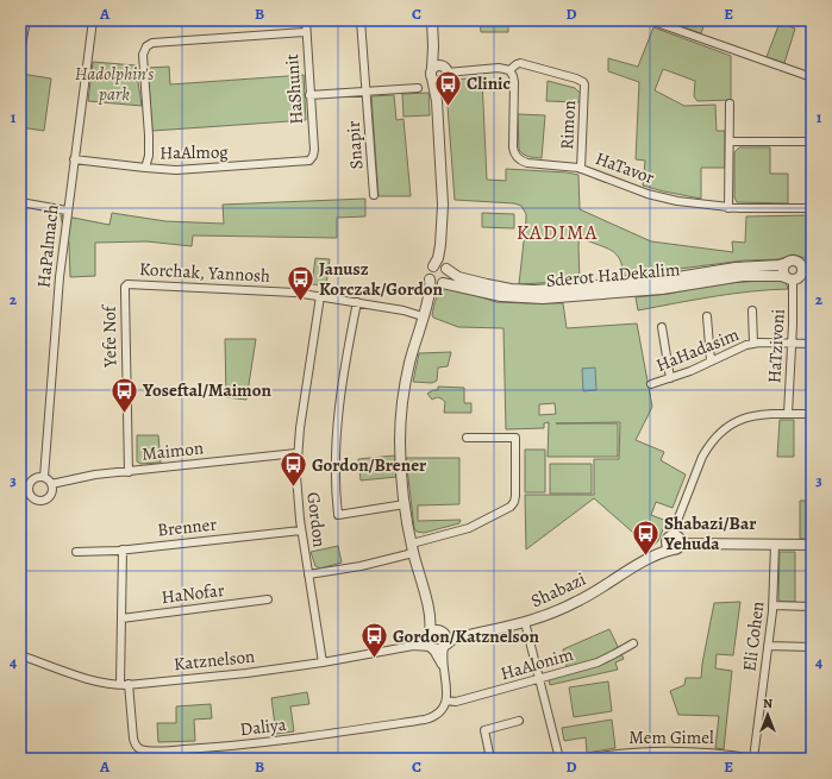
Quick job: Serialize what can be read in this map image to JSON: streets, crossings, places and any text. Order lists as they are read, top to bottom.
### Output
{
  "streets": {
    "street": [
      "HaShunit",
      "Rimon",
      "Snapir",
      "HaAlmog",
      "HaTavor",
      "HaPalmach",
      "Korchak, Yannosh",
      "Sderot HaDekalim",
      "Yefe Nof",
      "HaTzivoni",
      "HaHadasim",
      "Maimon",
      "Gordon",
      "Brenner",
      "Shabazi",
      "HaNofar",
      "Eli Cohen",
      "Katznelson",
      "HaAlonim",
      "Daliya",
      "Mem Gimel"
    ]
  },
  "crossings": [
    ["HaShunit", "HaAlmog"],
    ["Rimon", "HaTavor"],
    ["HaAlmog", "HaPalmach"],
    ["HaPalmach", "Maimon"],
    ["Korchak, Yannosh", "Yefe Nof"],
    ["Korchak, Yannosh", "Gordon"],
    ["Sderot HaDekalim", "HaTzivoni"],
    ["Yefe Nof", "Maimon"],
    ["HaTzivoni", "HaHadasim"],
    ["Maimon", "Gordon"],
    ["Gordon", "Brenner"],
    ["Gordon", "Katznelson"],
    ["Shabazi", "Katznelson"],
    ["Eli Cohen", "Mem Gimel"],
    ["Katznelson", "Daliya"],
    ["HaAlonim", "Daliya"]
  ],
  "districts": ["KADIMA"],
  "parks": ["Hadolphin's park"],
  "places": {
    "bus stop": [
      "Clinic",
      "Janusz Korczak/Gordon",
      "Yoseftal/Maimon",
      "Gordon/Brener",
      "Shabazi/Bar Yehuda",
      "Gordon/Katznelson"
    ]
  },
  "north": "top",
  "grid": {
    "columns": [
      "A",
      "B",
      "C",
      "D",
      "E"
    ],
    "rows": [
      "1",
      "2",
      "3",
      "4"
    ]
  }
}
